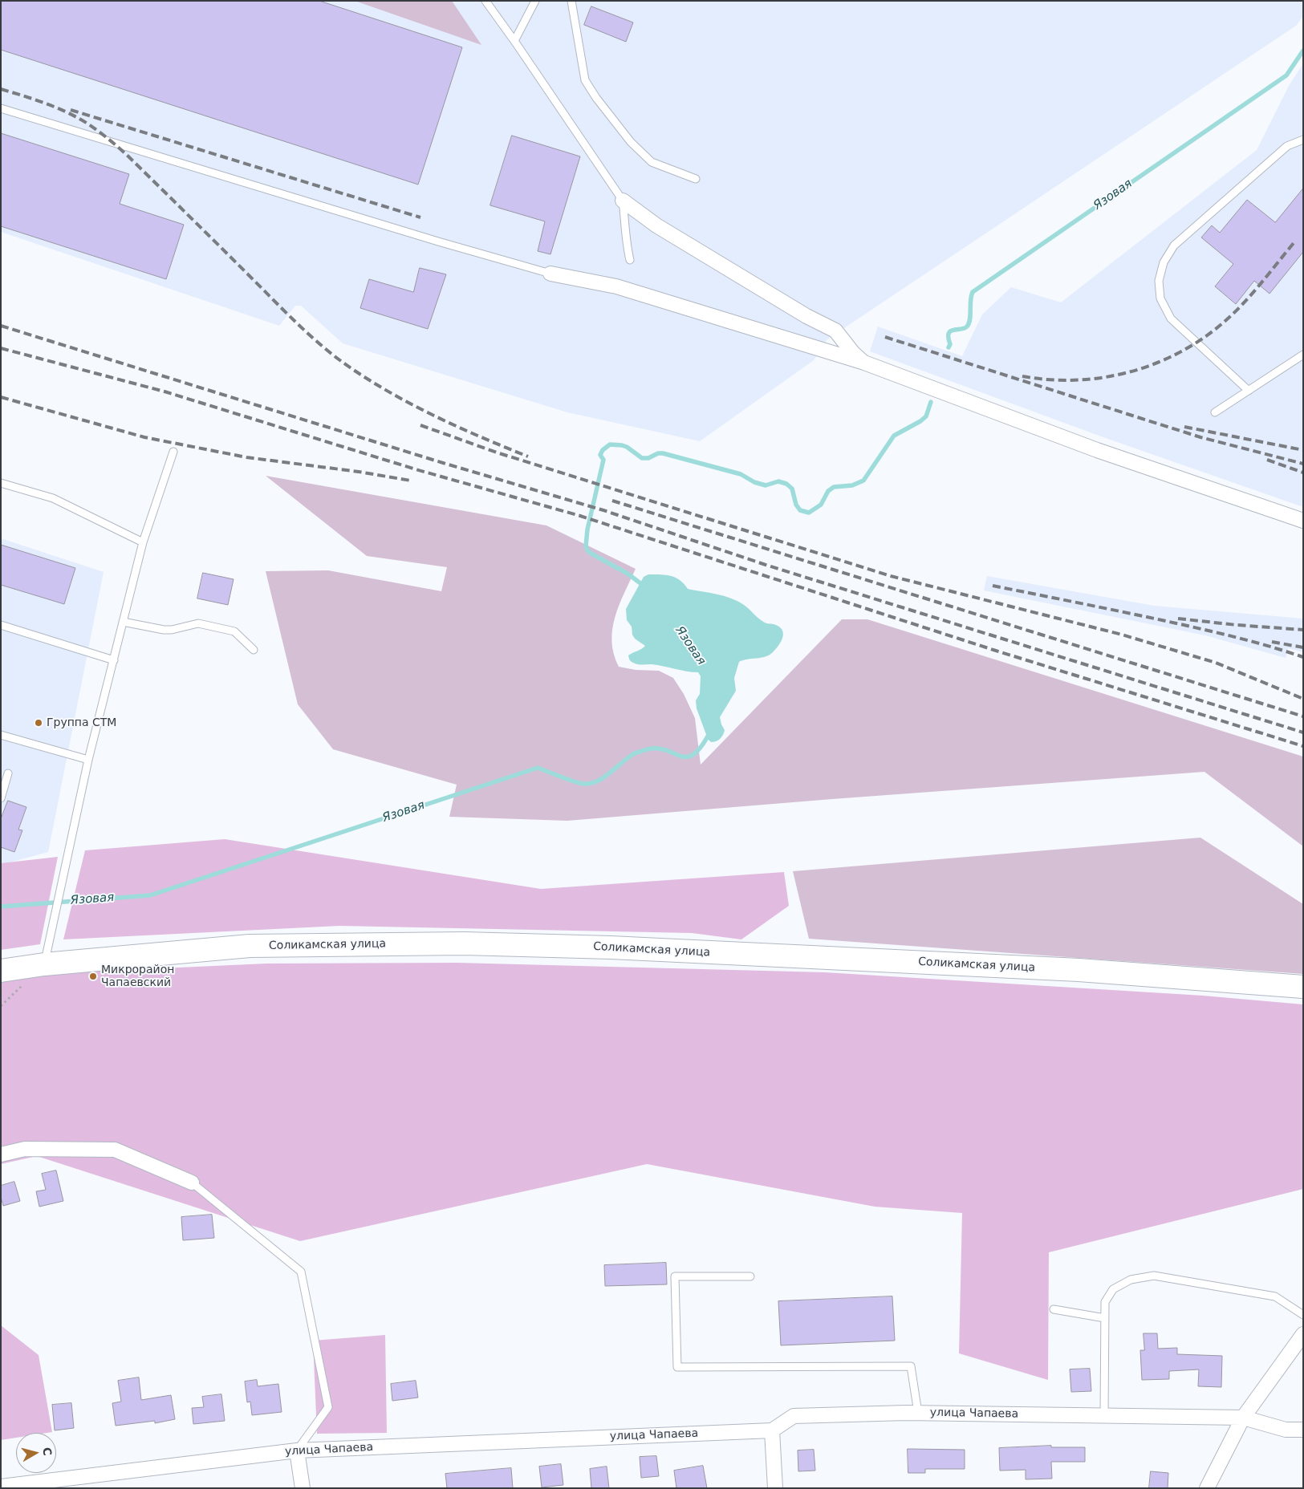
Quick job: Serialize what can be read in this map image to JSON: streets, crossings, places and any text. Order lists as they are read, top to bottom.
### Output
{
  "streets": {
    "main road": ["Соликамская улица"],
    "street": ["улица Чапаева"]
  },
  "water": ["Язовая"],
  "places": ["Группа СТМ", "Микрорайон Чапаевский"],
  "north": "right"
}
